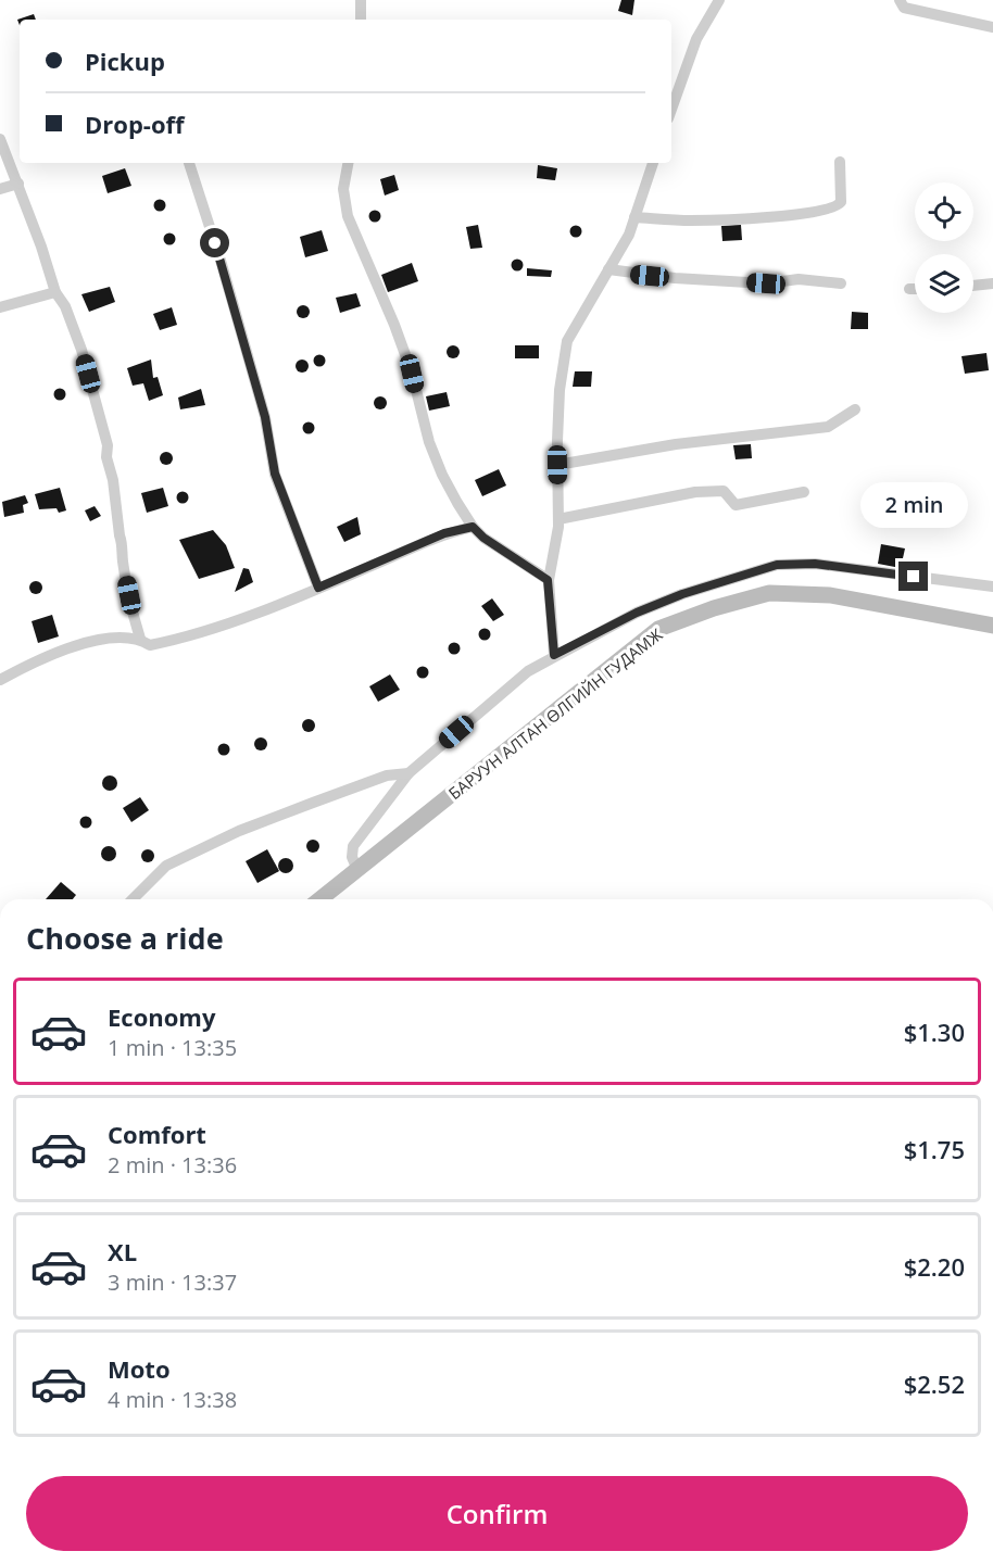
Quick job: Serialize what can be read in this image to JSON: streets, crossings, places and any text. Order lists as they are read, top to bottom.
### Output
{
  "streets": {
    "main road": ["БАРУУН АЛТАН ӨЛГИЙН ГУДАМЖ"]
  },
  "page": {
    "banner": ["Pickup", "Drop-off"],
    "bubble": "2 min",
    "heading": "Choose a ride",
    "list": [
      {
        "name": "Economy",
        "note": "1 min · 13:35",
        "value": "$1.30"
      },
      {
        "name": "Comfort",
        "note": "2 min · 13:36",
        "value": "$1.75"
      },
      {
        "name": "XL",
        "note": "3 min · 13:37",
        "value": "$2.20"
      },
      {
        "name": "Moto",
        "note": "4 min · 13:38",
        "value": "$2.52"
      }
    ],
    "buttons": "Confirm"
  }
}
